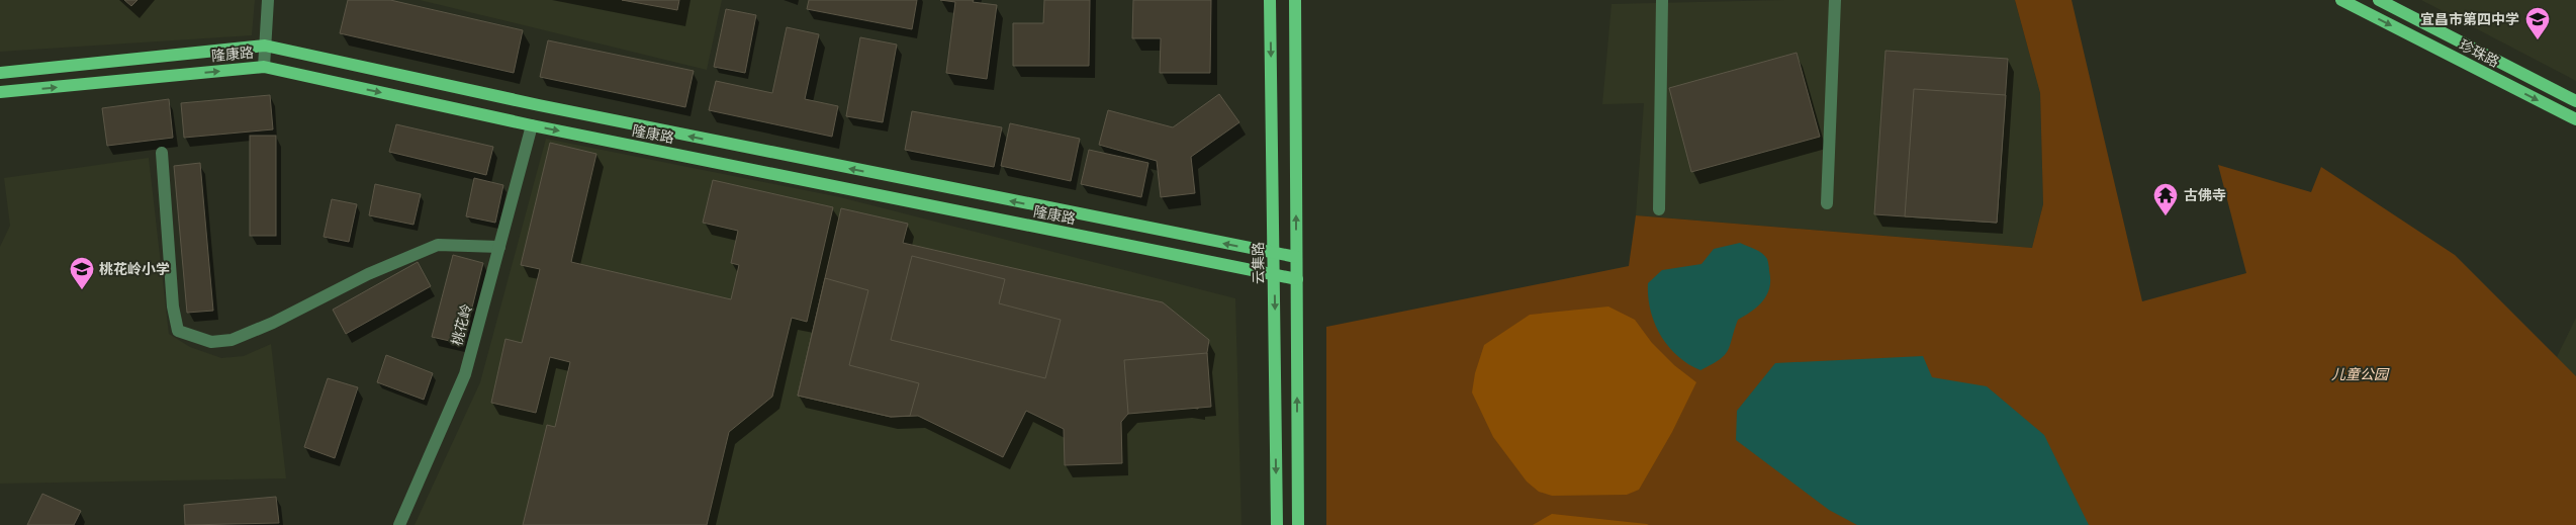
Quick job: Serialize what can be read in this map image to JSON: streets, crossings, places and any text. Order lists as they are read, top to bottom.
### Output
{
  "streets": {
    "main road": ["珍珠路", "隆康路", "云集路"],
    "street": ["桃花岭"]
  },
  "crossings": [
    ["隆康路", "云集路"],
    ["隆康路", "桃花岭"]
  ],
  "parks": ["儿童公园"],
  "places": {
    "school or university": ["宜昌市第四中学", "桃花岭小学"],
    "temple": ["古佛寺"]
  }
}
